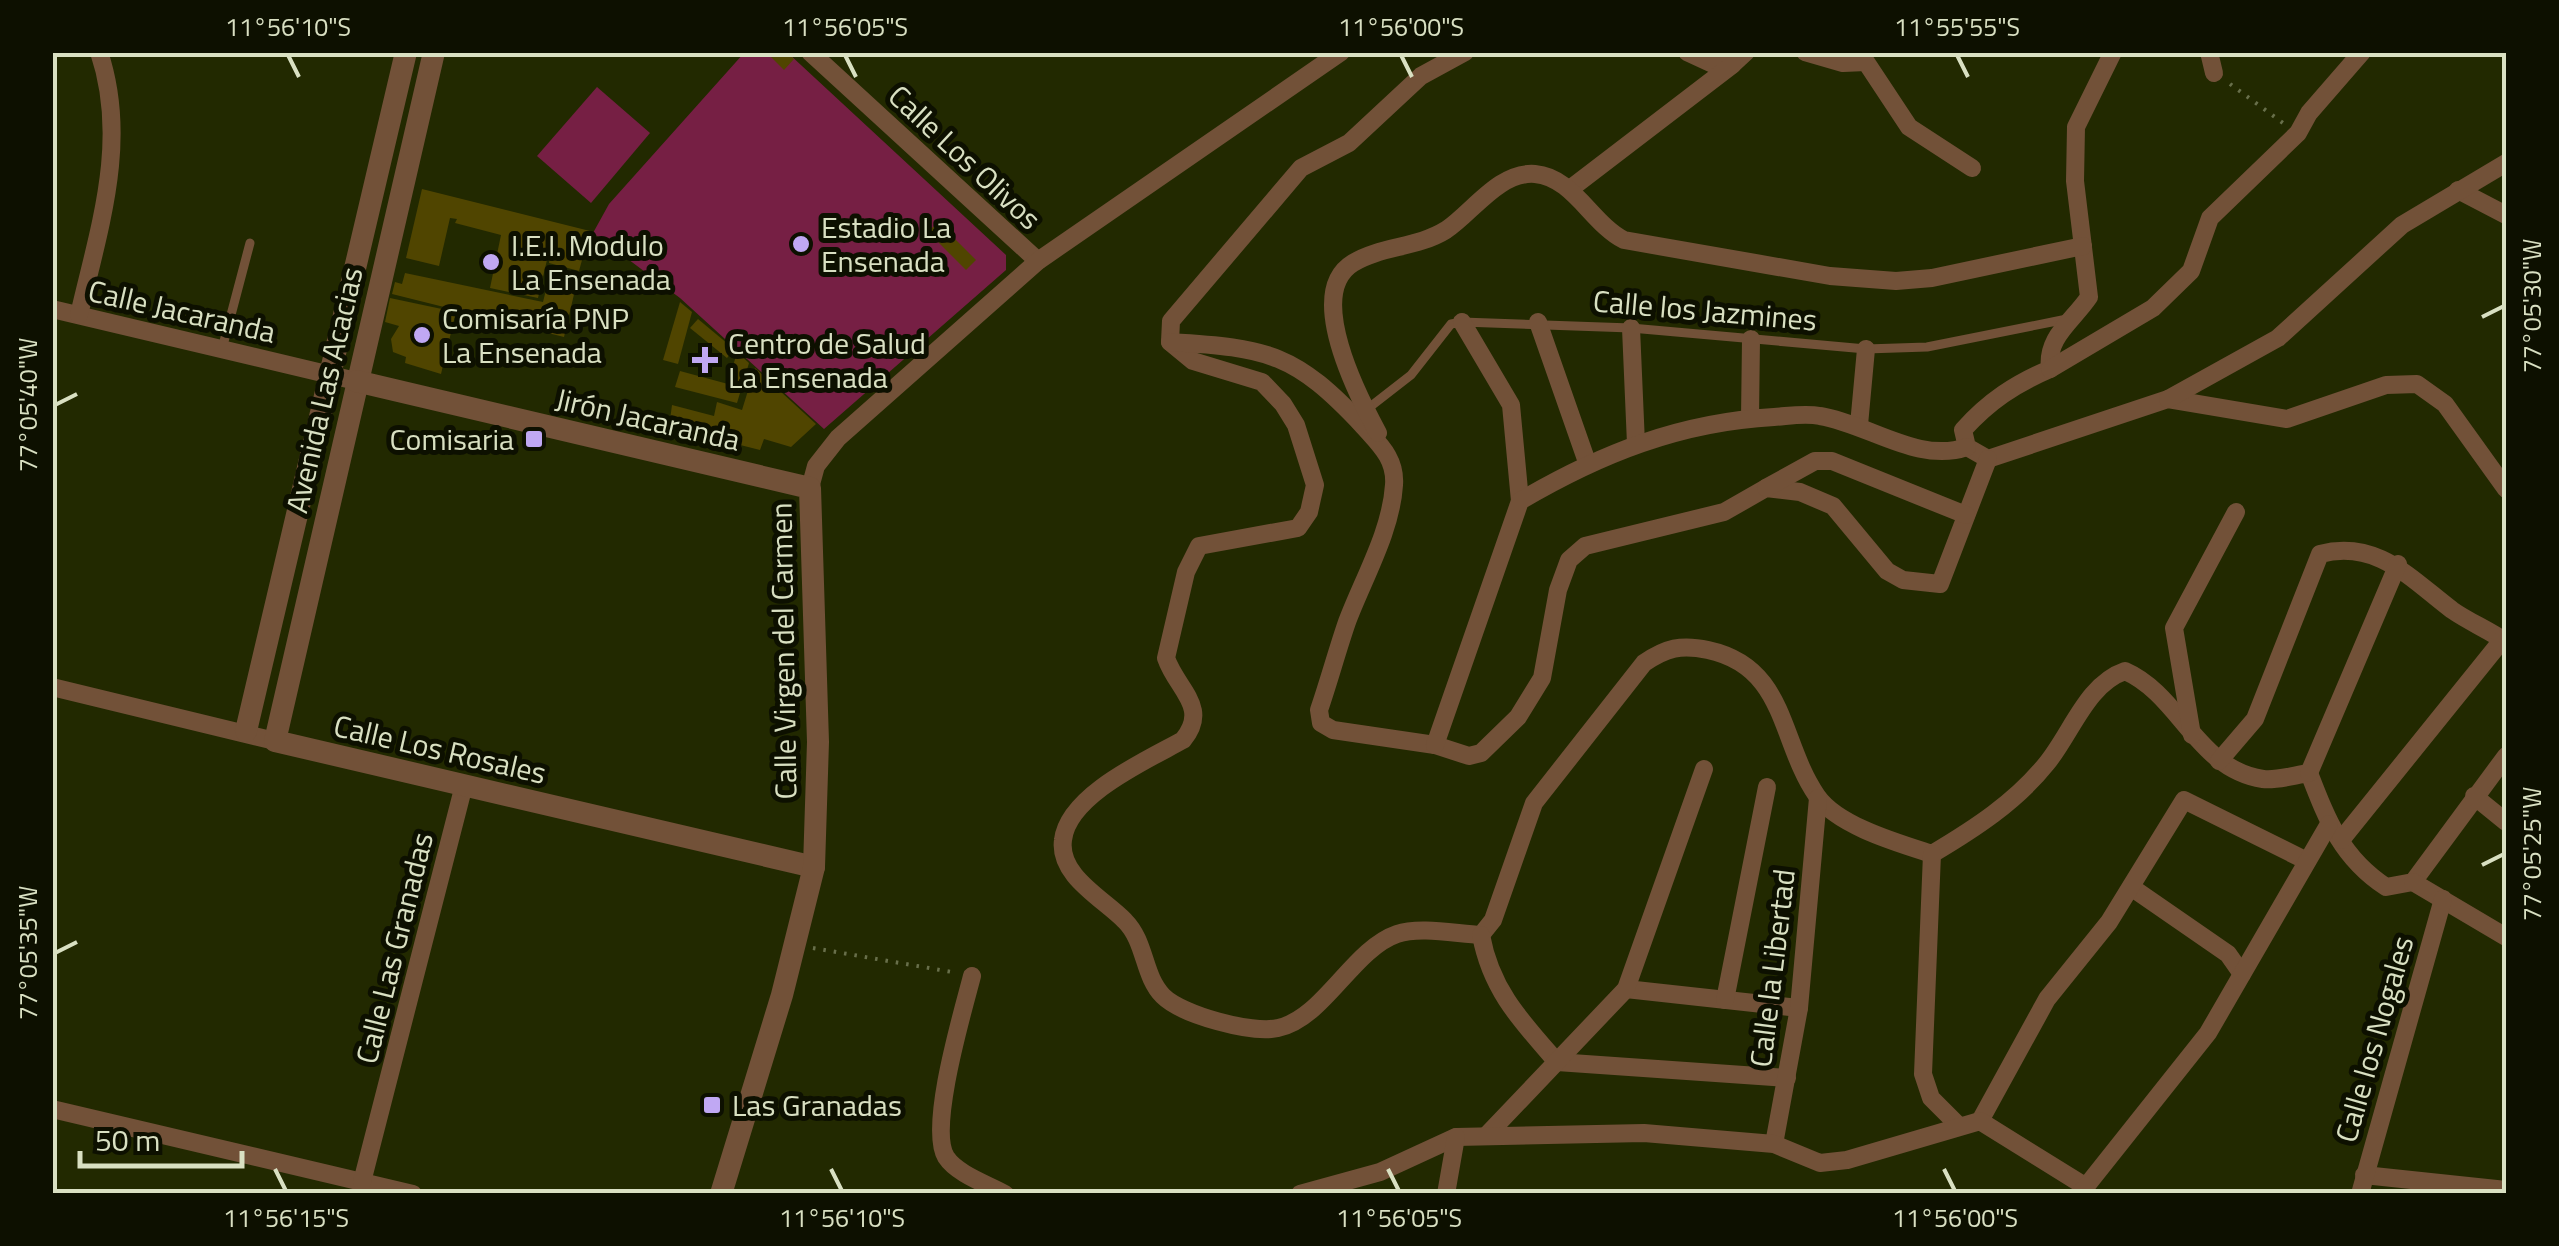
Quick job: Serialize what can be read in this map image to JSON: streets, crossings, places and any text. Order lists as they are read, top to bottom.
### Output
{
  "streets": {
    "street": [
      "Calle Los Olivos",
      "Calle Jacaranda",
      "Avenida Las Acacias",
      "Jirón Jacaranda",
      "Calle Virgen del Carmen",
      "Calle Los Rosales",
      "Calle Las Granadas",
      "Calle la Libertad",
      "Calle los Nogales"
    ],
    "lane": ["Calle los Jazmines"]
  },
  "crossings": [
    ["Calle Los Olivos", "Calle Virgen del Carmen"],
    ["Calle Jacaranda", "Avenida Las Acacias"],
    ["Calle Jacaranda", "Jirón Jacaranda"],
    ["Avenida Las Acacias", "Jirón Jacaranda"],
    ["Avenida Las Acacias", "Calle Los Rosales"],
    ["Jirón Jacaranda", "Calle Virgen del Carmen"],
    ["Calle Virgen del Carmen", "Calle Los Rosales"],
    ["Calle Los Rosales", "Calle Las Granadas"]
  ],
  "places": {
    "other": ["Estadio La Ensenada", "I.E.I. Modulo La Ensenada", "Comisaría PNP La Ensenada"],
    "health": ["Centro de Salud La Ensenada"],
    "transit": ["Comisaria", "Las Granadas"]
  },
  "scale_bar": "50 m",
  "coordinates": [
    "11°56'10\"S",
    "11°56'05\"S",
    "11°56'00\"S",
    "11°55'55\"S",
    "77°05'30\"W",
    "77°05'40\"W",
    "77°05'25\"W",
    "77°05'35\"W",
    "11°56'15\"S"
  ]
}
